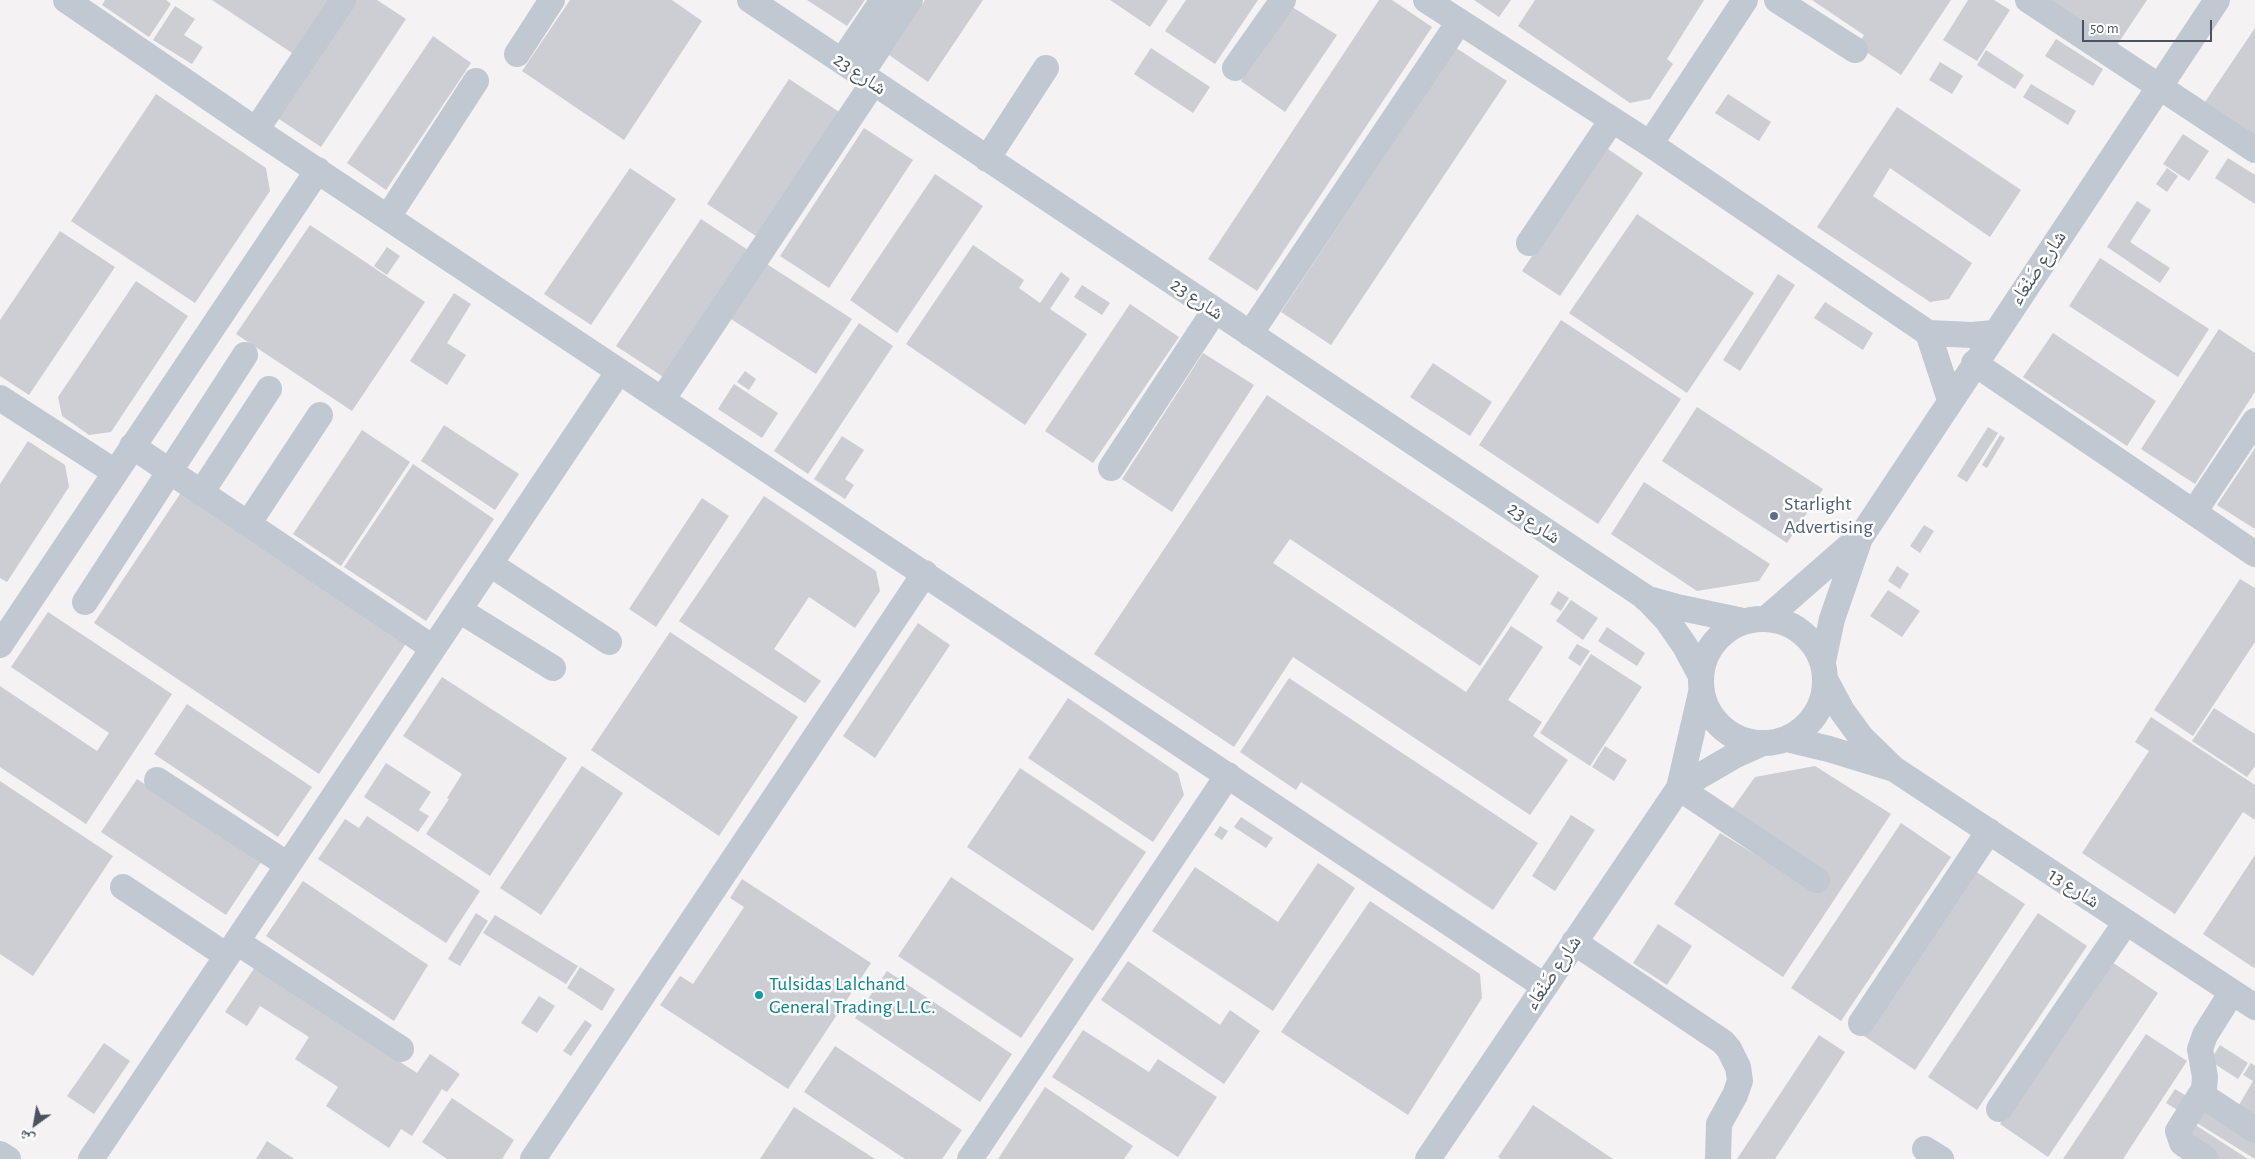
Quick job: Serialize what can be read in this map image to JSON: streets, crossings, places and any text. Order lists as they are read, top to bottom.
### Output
{
  "streets": {
    "street": ["شارع 23", "شارع صَنْعَاء", "شارع 13"]
  },
  "crossings": [
    ["شارع 23", "شارع صَنْعَاء"],
    ["شارع 23", "شارع 13"],
    ["شارع صَنْعَاء", "شارع 13"]
  ],
  "places": ["Starlight Advertising", "Tulsidas Lalchand General Trading L.L.C."],
  "scale_bar": "50 m",
  "north": "bottom left"
}
